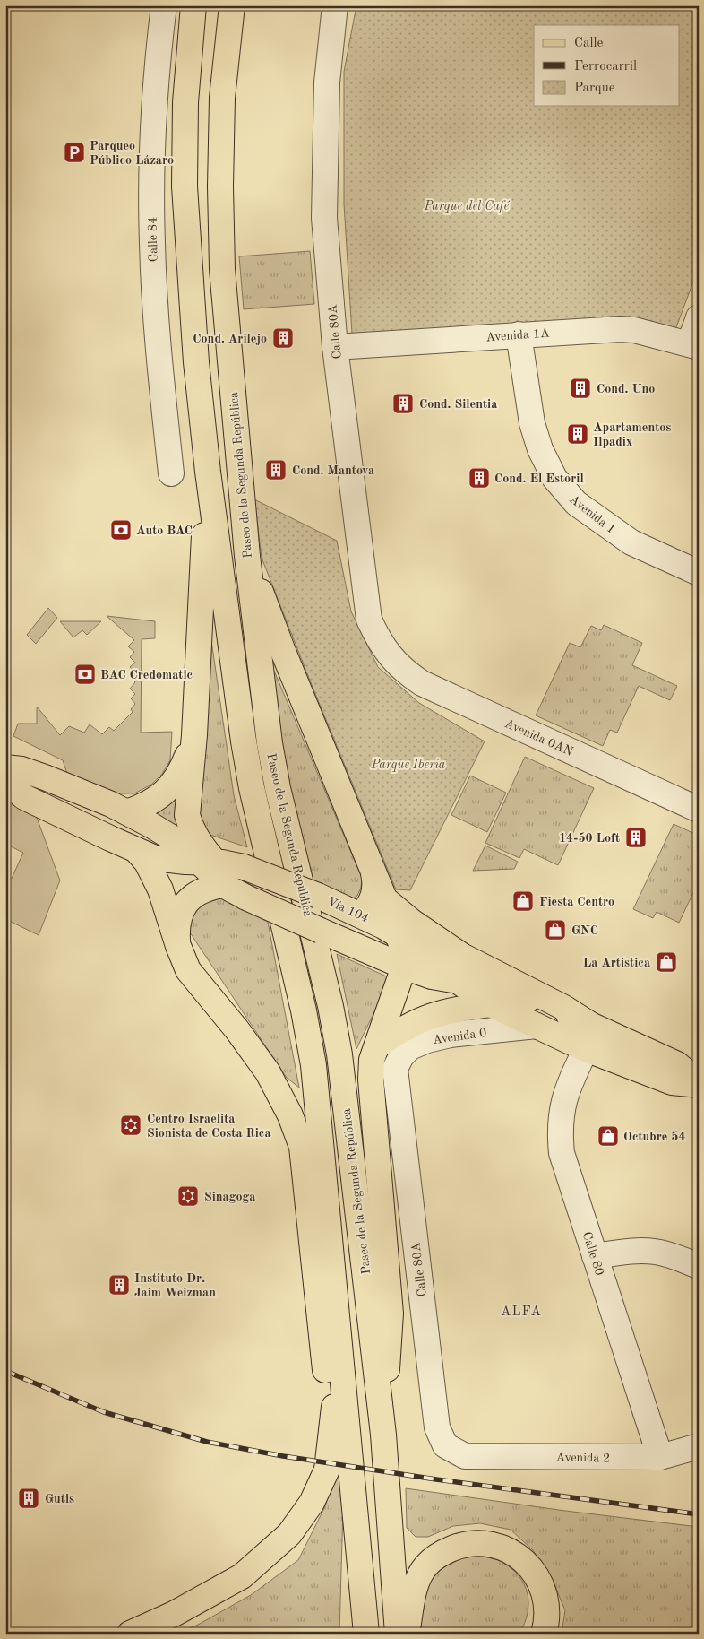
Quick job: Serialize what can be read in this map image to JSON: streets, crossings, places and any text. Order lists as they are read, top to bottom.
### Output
{
  "streets": {
    "main road": ["Paseo de la Segunda República", "Vía 104"],
    "street": [
      "Calle 84",
      "Calle 80A",
      "Avenida 1A",
      "Avenida 1",
      "Avenida 0AN",
      "Avenida 0",
      "Calle 80",
      "Avenida 2"
    ]
  },
  "crossings": [
    ["Calle 80A", "Avenida 1A"],
    ["Calle 80A", "Avenida 0AN"],
    ["Calle 80A", "Avenida 0"],
    ["Calle 80A", "Avenida 2"],
    ["Avenida 1A", "Avenida 1"],
    ["Vía 104", "Avenida 0"],
    ["Vía 104", "Calle 80"],
    ["Calle 80", "Avenida 2"]
  ],
  "districts": ["ALFA"],
  "parks": ["Parque del Café", "Parque Iberia"],
  "places": {
    "parking": ["Parqueo Público Lázaro"],
    "building": [
      "Cond. Arilejo",
      "Cond. Uno",
      "Cond. Silentia",
      "Apartamentos Ilpadix",
      "Cond. Mantova",
      "Cond. El Estoril",
      "14-50 Loft",
      "Instituto Dr. Jaim Weizman",
      "Gutis"
    ],
    "bank": ["Auto BAC", "BAC Credomatic"],
    "shop": [
      "Fiesta Centro",
      "GNC",
      "La Artística",
      "Octubre 54"
    ],
    "synagogue": ["Centro Israelita Sionista de Costa Rica", "Sinagoga"]
  },
  "legend": ["Calle", "Ferrocarril", "Parque"]
}
